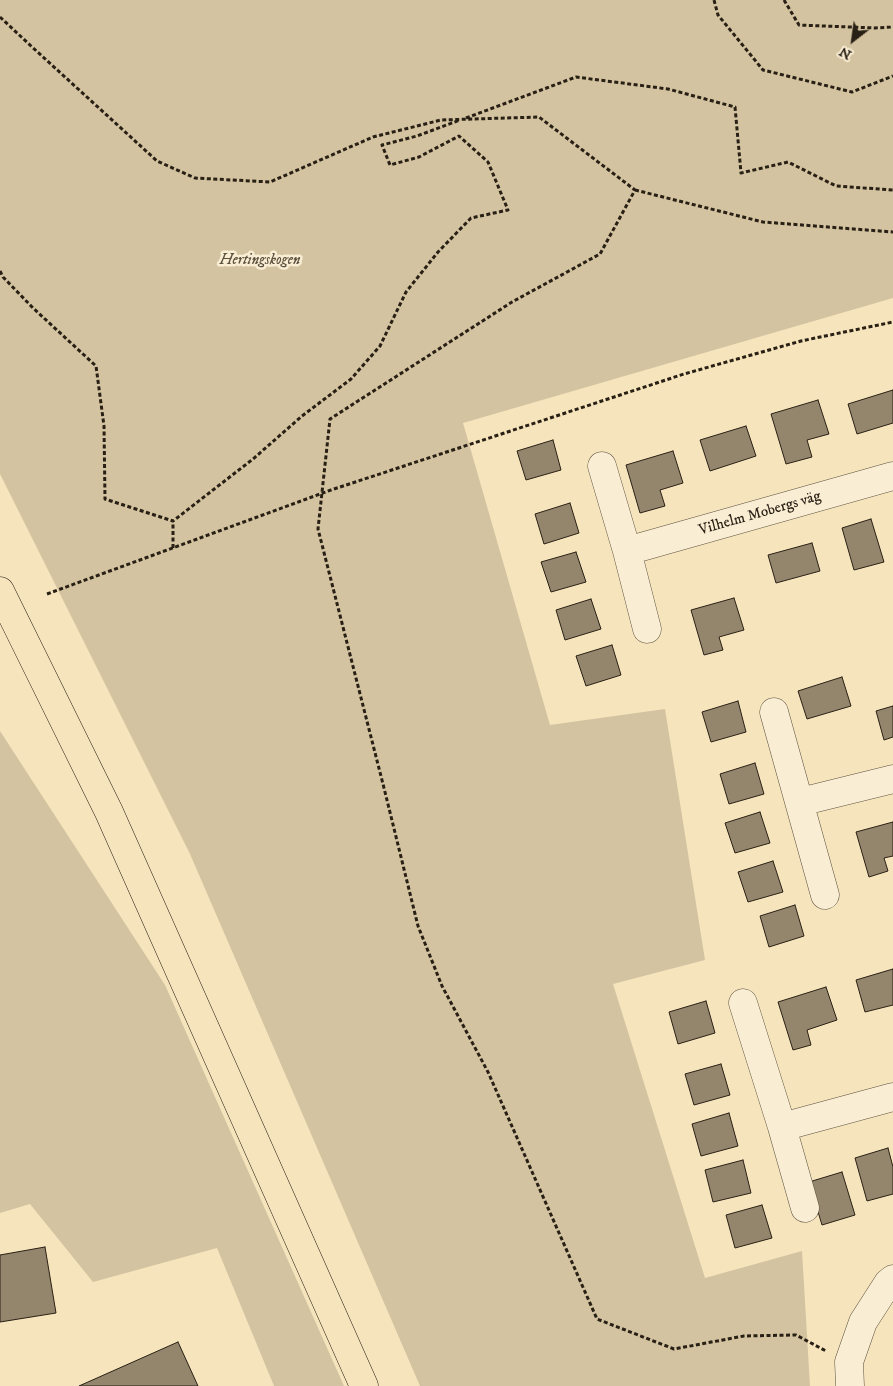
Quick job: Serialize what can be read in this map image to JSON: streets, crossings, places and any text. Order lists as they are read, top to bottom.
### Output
{
  "streets": {
    "street": ["Vilhelm Mobergs väg"]
  },
  "parks": ["Hertingskogen"],
  "north": "bottom left"
}
